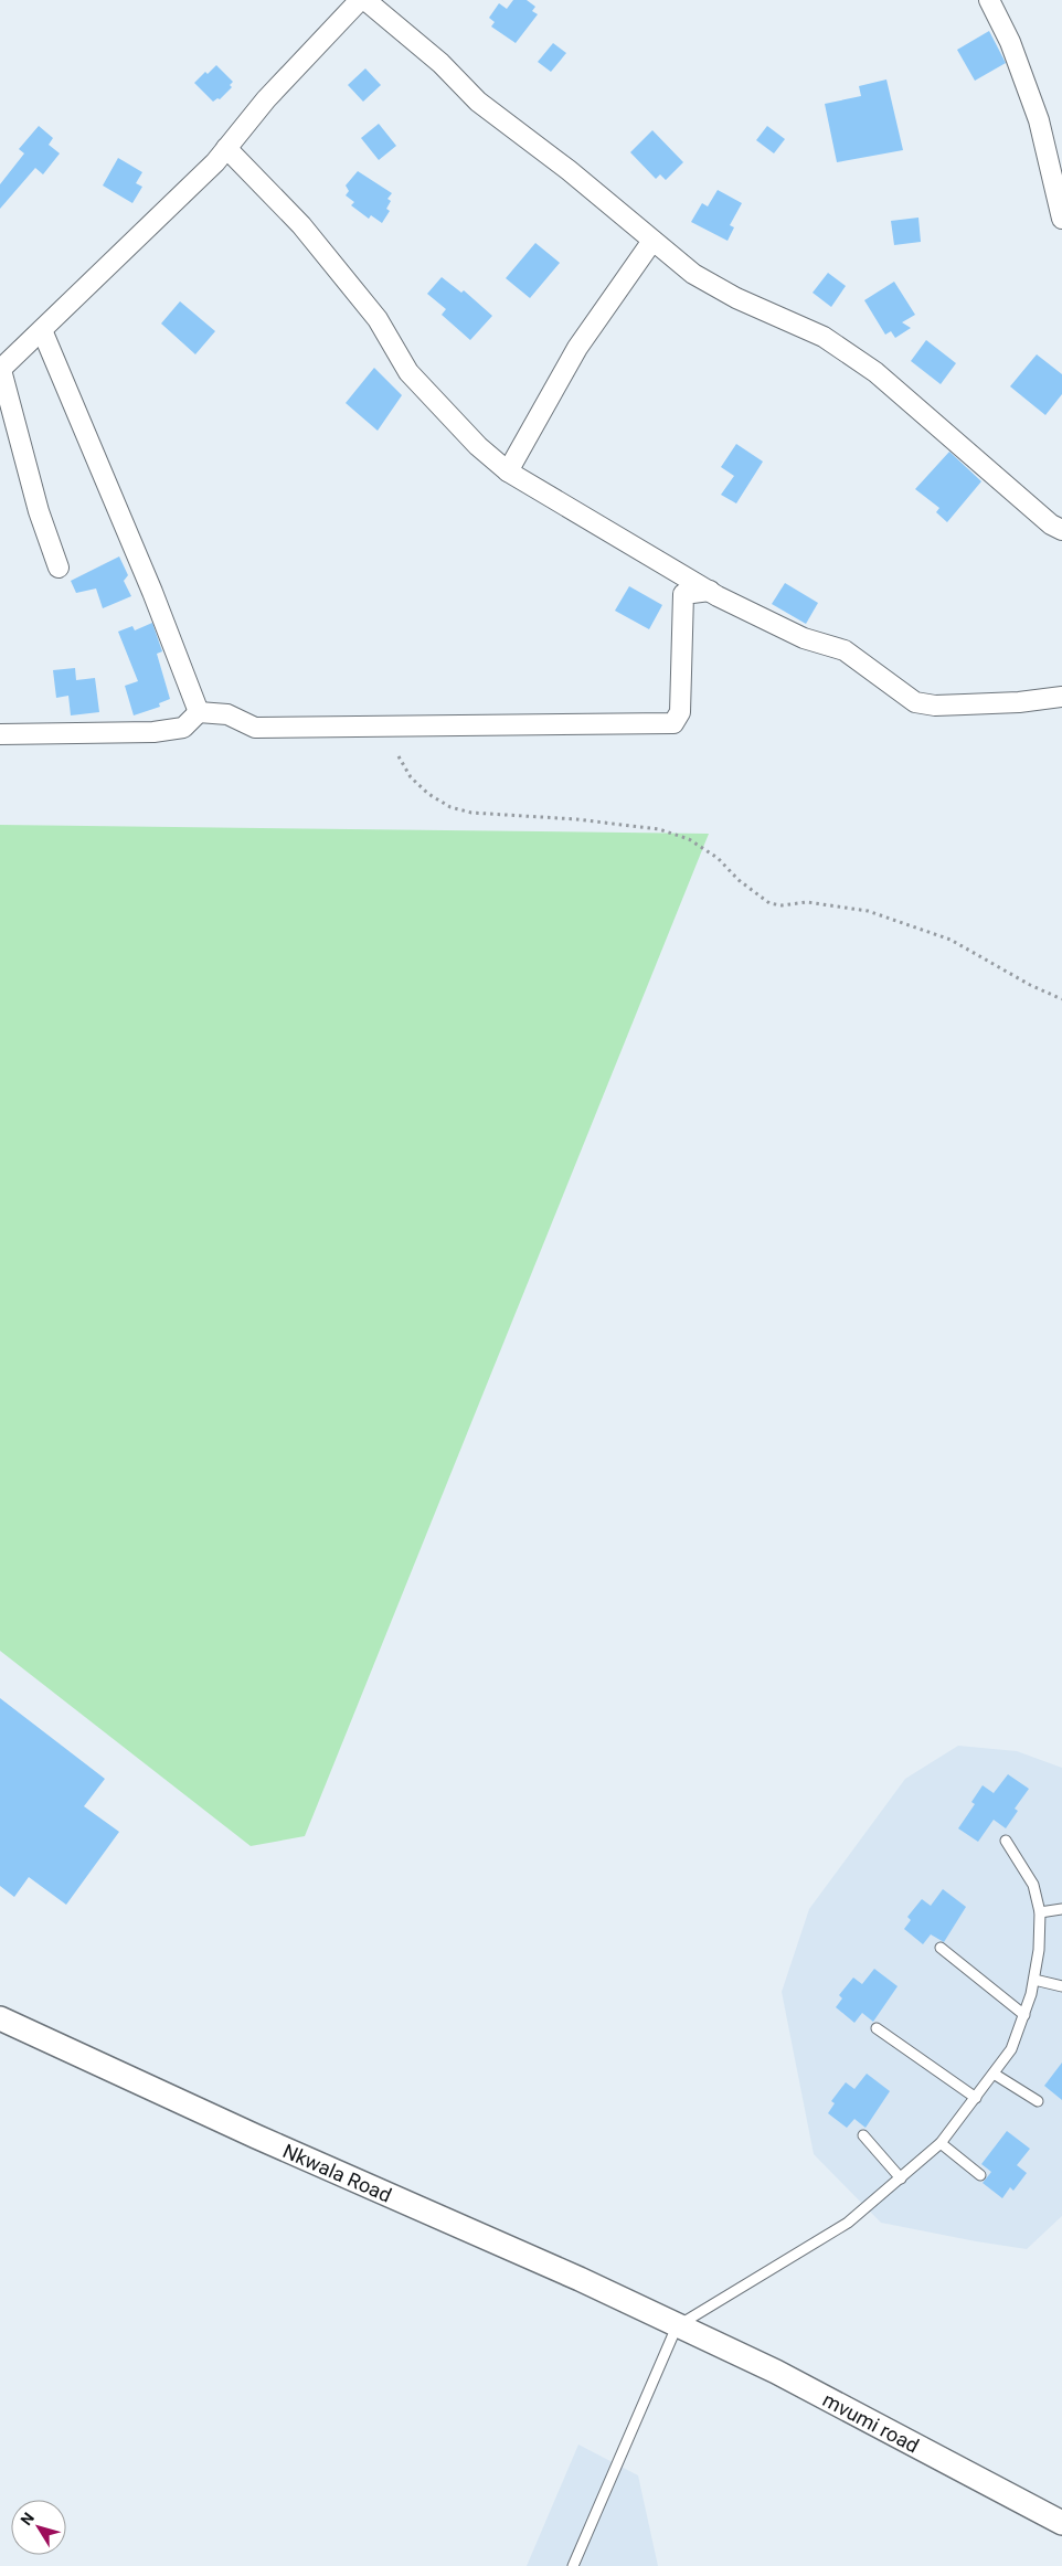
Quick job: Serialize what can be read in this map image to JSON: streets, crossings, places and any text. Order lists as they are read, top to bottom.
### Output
{
  "streets": {
    "street": ["Nkwala Road", "mvumi road"]
  },
  "crossings": [
    ["Nkwala Road", "mvumi road"]
  ],
  "north": "top left"
}
